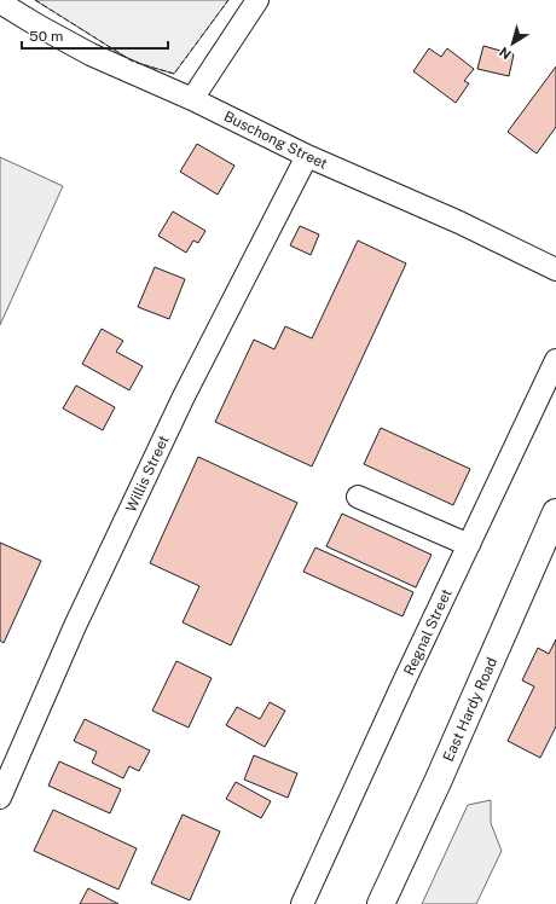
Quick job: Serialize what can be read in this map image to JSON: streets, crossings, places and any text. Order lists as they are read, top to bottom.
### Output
{
  "streets": {
    "main road": ["East Hardy Road"],
    "street": ["Buschong Street", "Willis Street", "Regnal Street"]
  },
  "crossings": [
    ["Buschong Street", "Willis Street"]
  ],
  "scale_bar": "50 m",
  "north": "bottom left"
}
